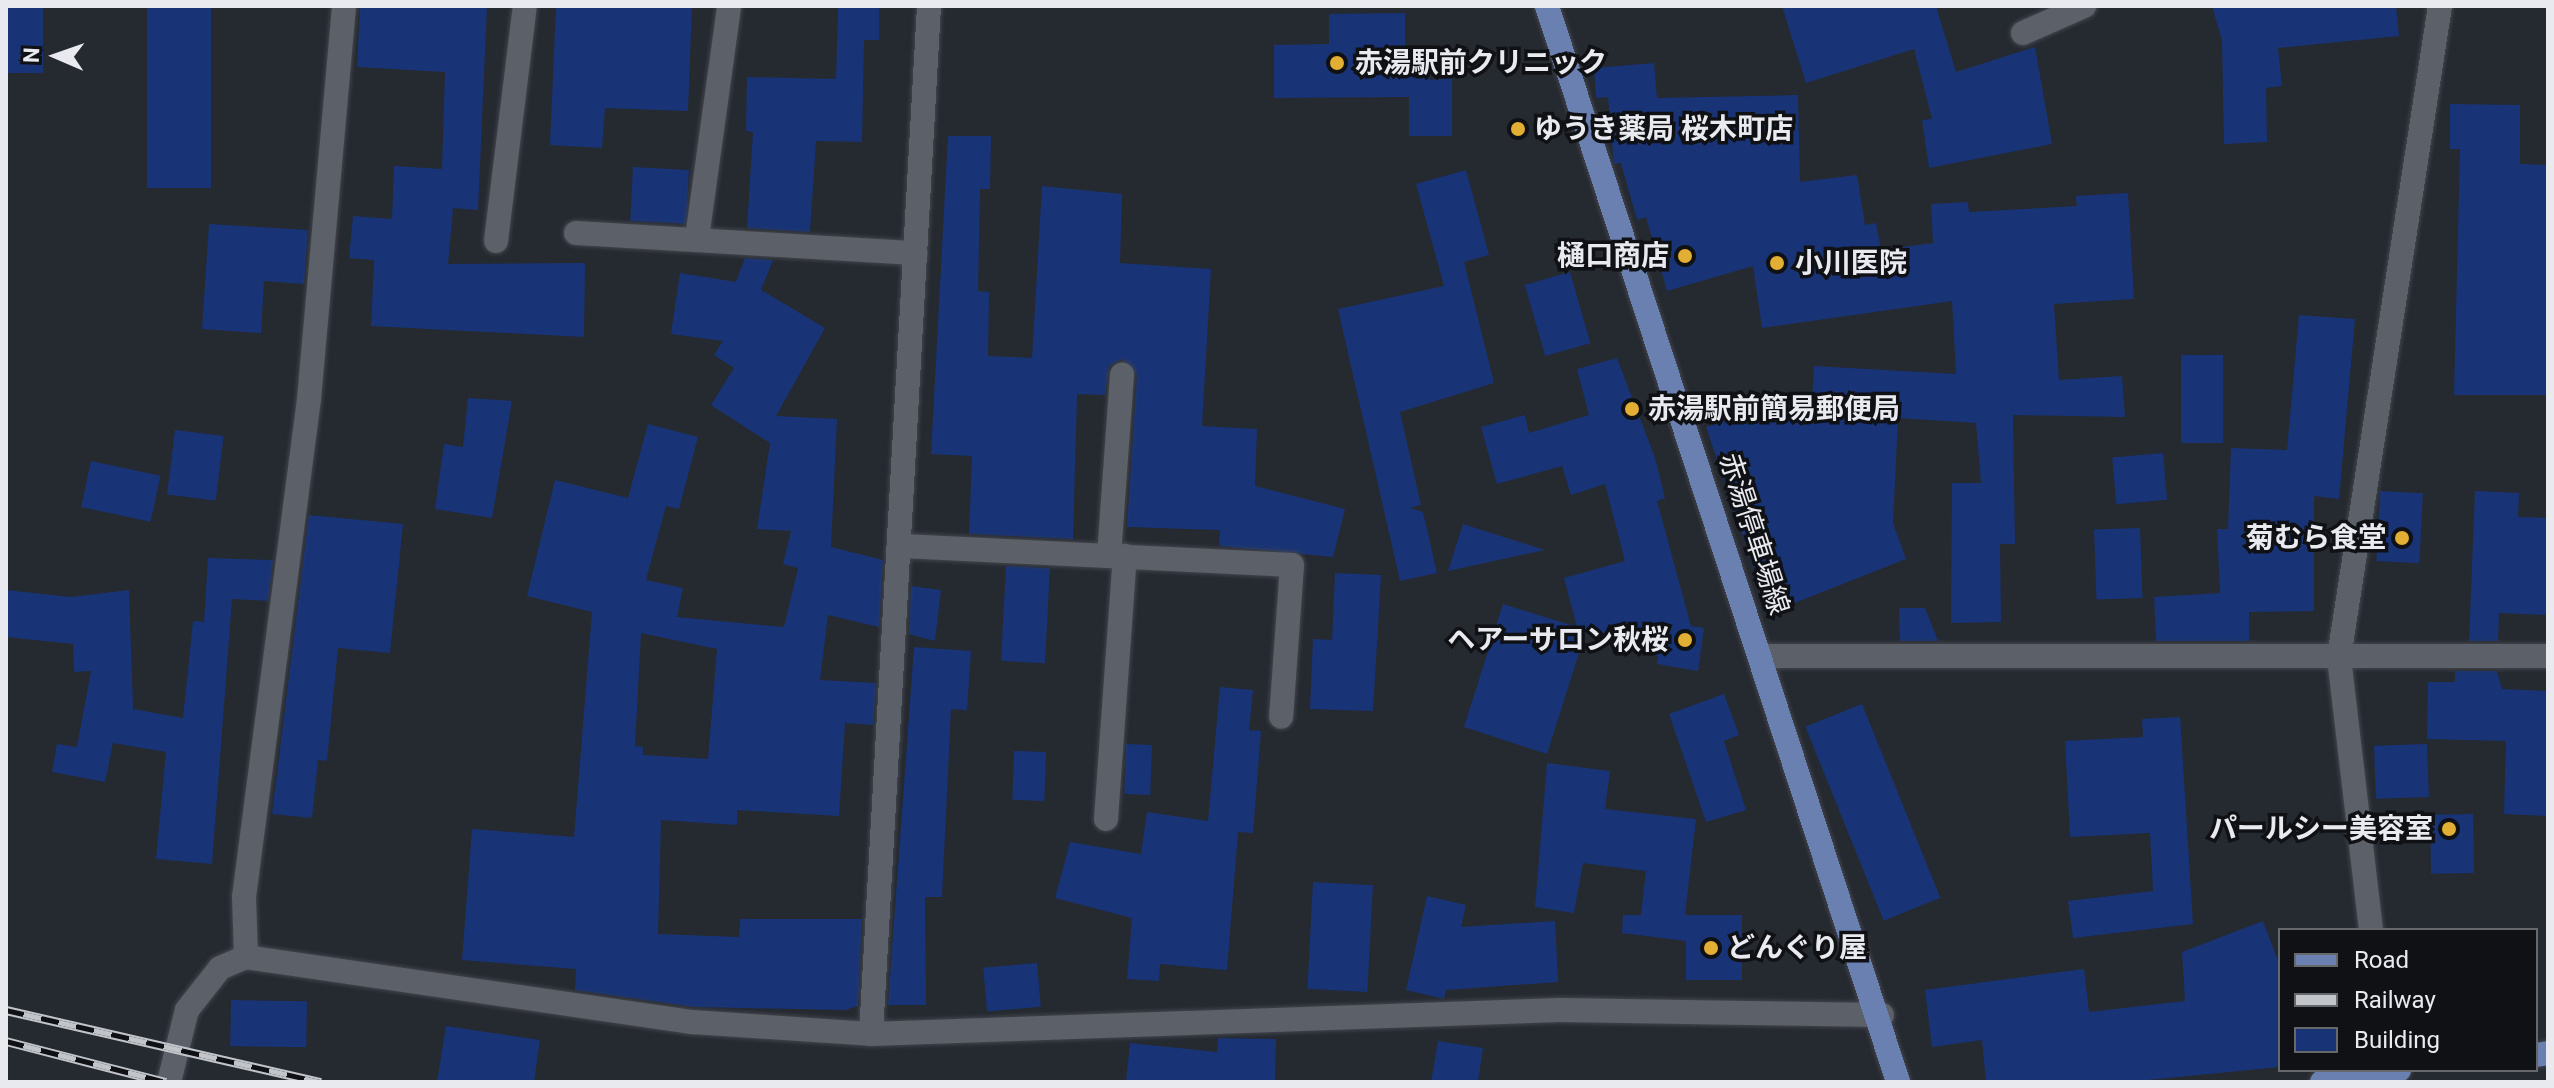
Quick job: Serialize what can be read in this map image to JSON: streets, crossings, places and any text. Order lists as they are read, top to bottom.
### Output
{
  "streets": {
    "main road": ["赤湯停車場線"]
  },
  "places": [
    "赤湯駅前クリニック",
    "ゆうき薬局 桜木町店",
    "樋口商店",
    "小川医院",
    "赤湯駅前簡易郵便局",
    "菊むら食堂",
    "ヘアーサロン秋桜",
    "パールシー美容室",
    "どんぐり屋"
  ],
  "legend": ["Road", "Railway", "Building"],
  "north": "left"
}
